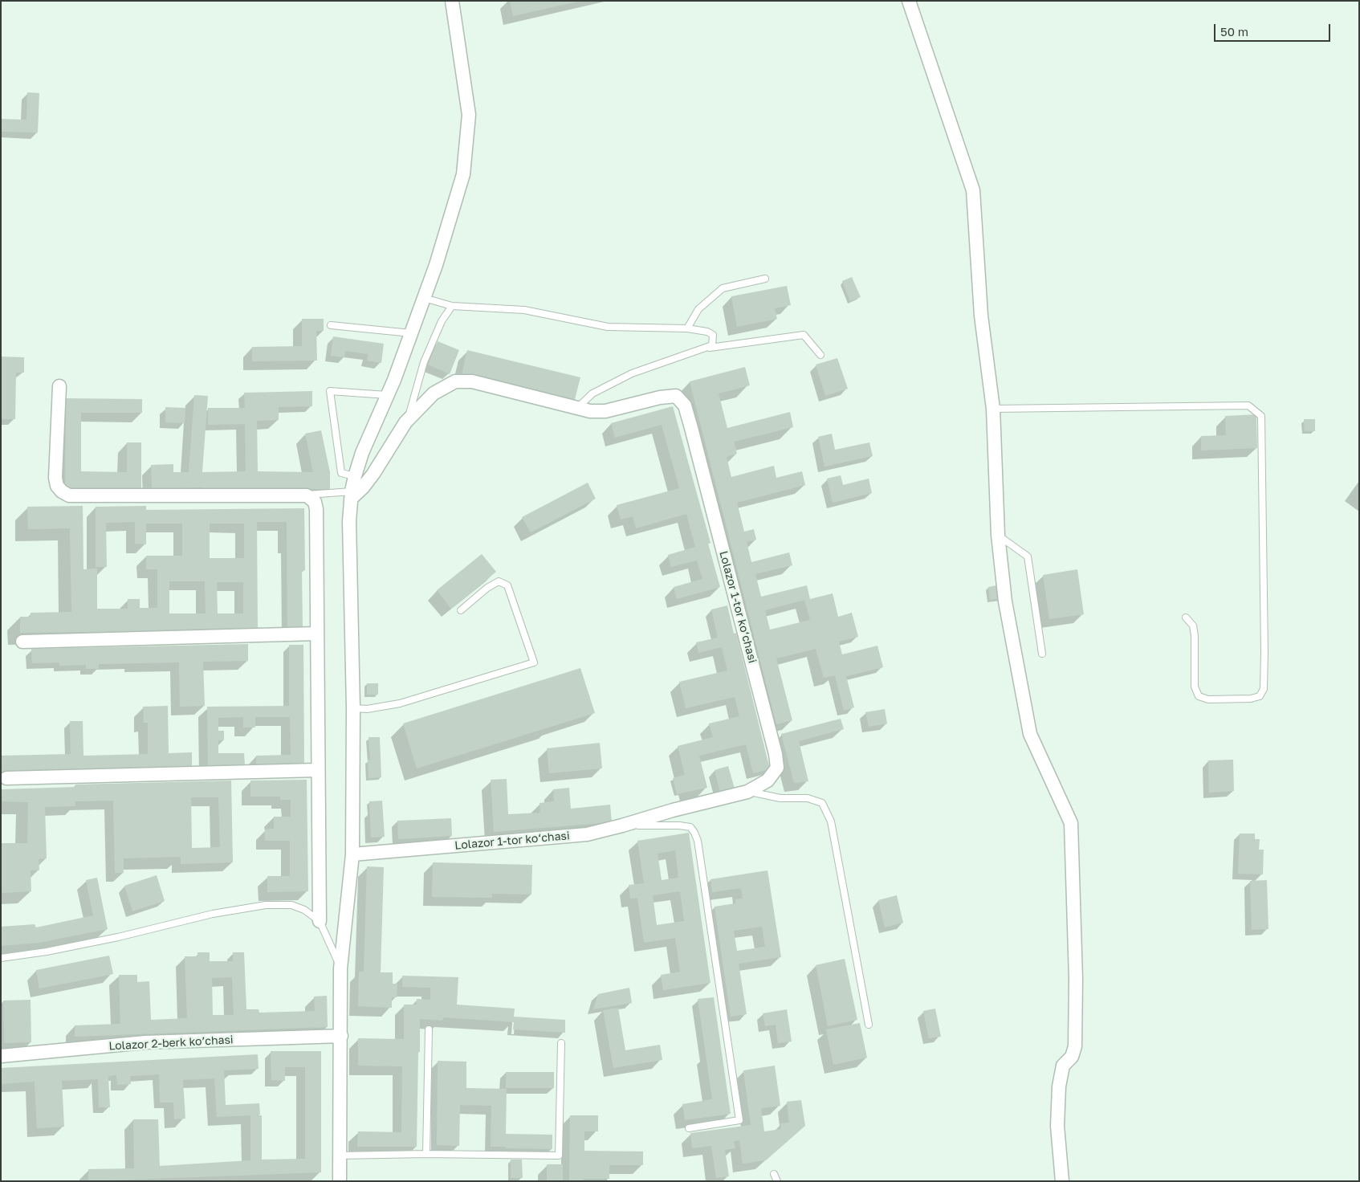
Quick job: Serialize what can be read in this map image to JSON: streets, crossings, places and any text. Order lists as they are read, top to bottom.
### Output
{
  "streets": {
    "street": ["Lolazor 1-tor ko‘chasi", "Lolazor 2-berk koʼchasi"]
  },
  "scale_bar": "50 m"
}
